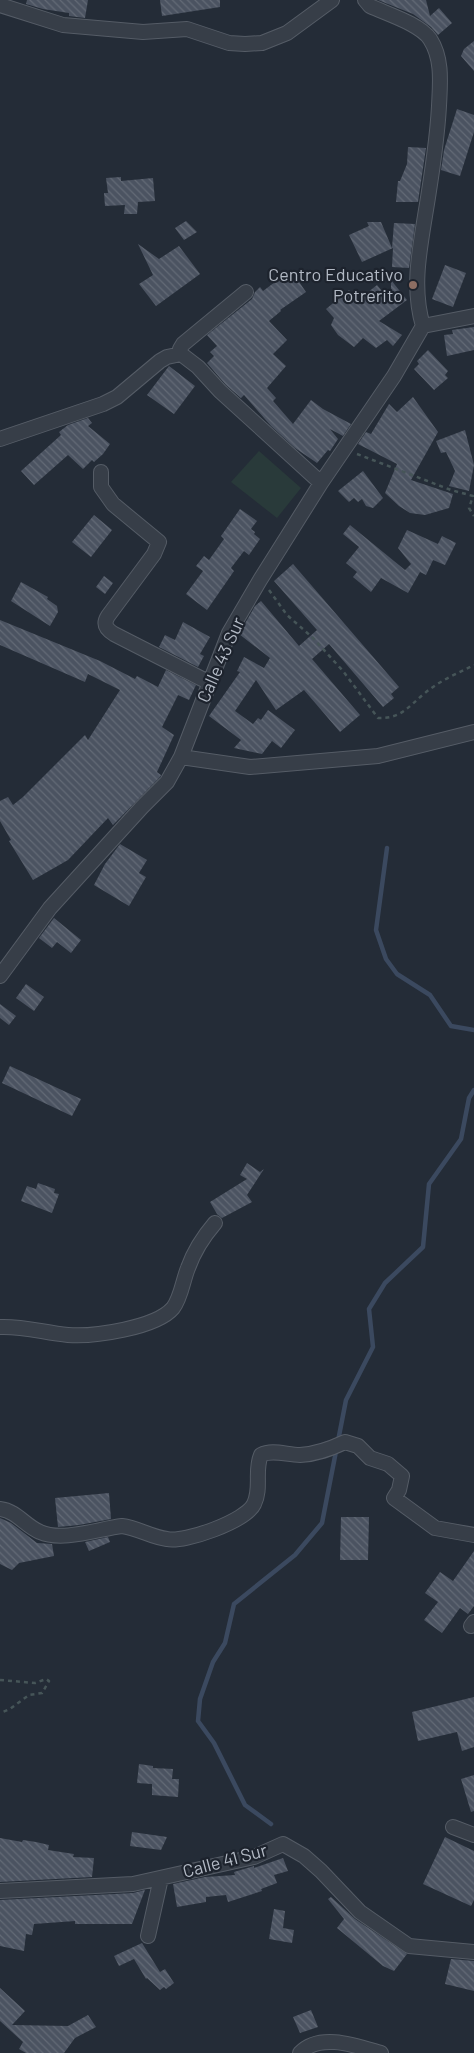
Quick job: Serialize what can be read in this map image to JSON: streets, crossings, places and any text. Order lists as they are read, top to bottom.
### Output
{
  "streets": {
    "street": ["Calle 43 Sur", "Calle 41 Sur"]
  },
  "places": ["Centro Educativo Potrerito"]
}
